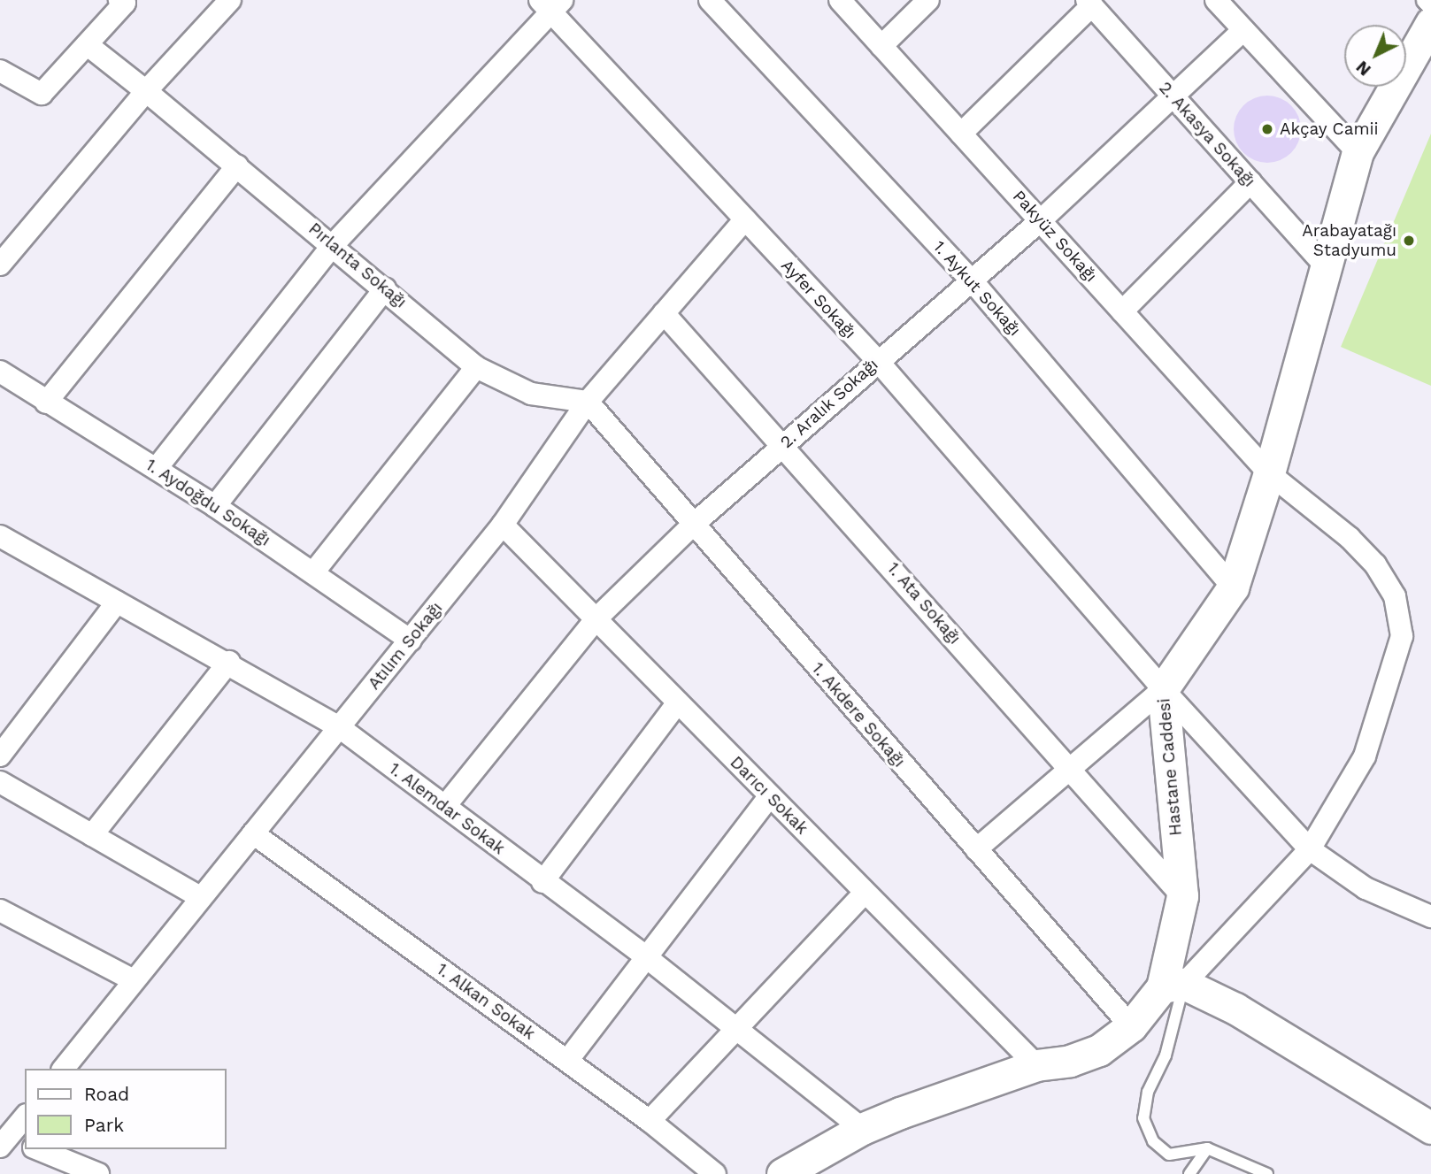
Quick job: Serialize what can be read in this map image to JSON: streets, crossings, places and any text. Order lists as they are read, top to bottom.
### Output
{
  "streets": {
    "main road": ["Hastane Caddesi"],
    "street": [
      "2. Akasya Sokağı",
      "Pakyüz Sokağı",
      "Pırlanta Sokağı",
      "1. Aykut Sokağı",
      "Ayfer Sokağı",
      "2. Aralık Sokağı",
      "1. Aydoğdu Sokağı",
      "1. Ata Sokağı",
      "Atılım Sokağı",
      "1. Akdere Sokağı",
      "Darıcı Sokak",
      "1. Alemdar Sokak",
      "1. Alkan Sokak"
    ]
  },
  "crossings": [
    ["2. Akasya Sokağı", "2. Aralık Sokağı"],
    ["2. Akasya Sokağı", "Hastane Caddesi"],
    ["Pakyüz Sokağı", "Ayfer Sokağı"],
    ["Pakyüz Sokağı", "2. Aralık Sokağı"],
    ["Pakyüz Sokağı", "Hastane Caddesi"],
    ["Pırlanta Sokağı", "Atılım Sokağı"],
    ["Pırlanta Sokağı", "1. Akdere Sokağı"],
    ["1. Aykut Sokağı", "2. Aralık Sokağı"],
    ["1. Aykut Sokağı", "Hastane Caddesi"],
    ["Ayfer Sokağı", "2. Aralık Sokağı"],
    ["Ayfer Sokağı", "Atılım Sokağı"],
    ["Ayfer Sokağı", "Hastane Caddesi"],
    ["2. Aralık Sokağı", "1. Ata Sokağı"],
    ["2. Aralık Sokağı", "1. Akdere Sokağı"],
    ["2. Aralık Sokağı", "Darıcı Sokak"],
    ["2. Aralık Sokağı", "1. Alemdar Sokak"],
    ["1. Aydoğdu Sokağı", "Atılım Sokağı"],
    ["1. Ata Sokağı", "Atılım Sokağı"],
    ["1. Ata Sokağı", "Hastane Caddesi"],
    ["Atılım Sokağı", "1. Akdere Sokağı"],
    ["Atılım Sokağı", "Darıcı Sokak"],
    ["Atılım Sokağı", "1. Alemdar Sokak"],
    ["Atılım Sokağı", "1. Alkan Sokak"],
    ["1. Akdere Sokağı", "Hastane Caddesi"],
    ["Hastane Caddesi", "Darıcı Sokak"],
    ["Hastane Caddesi", "1. Alemdar Sokak"]
  ],
  "places": ["Akçay Camii", "Arabayatağı Stadyumu"],
  "legend": ["Road", "Park"],
  "north": "bottom left"
}
